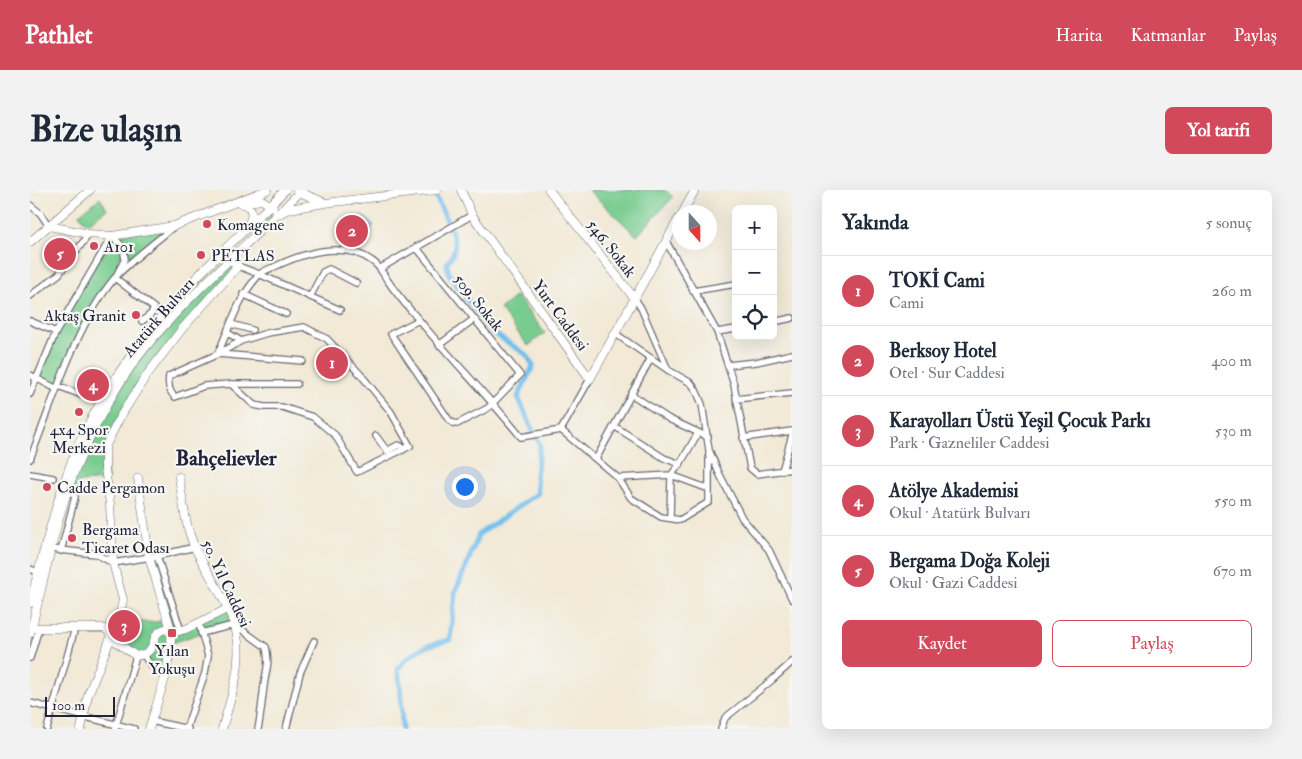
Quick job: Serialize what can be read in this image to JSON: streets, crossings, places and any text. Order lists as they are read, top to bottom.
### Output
{
  "streets": {
    "main road": [
      "546. Sokak",
      "Yurt Caddesi",
      "Atatürk Bulvarı",
      "50. Yıl Caddesi"
    ],
    "street": ["509. Sokak"]
  },
  "crossings": [
    ["546. Sokak", "Yurt Caddesi"]
  ],
  "districts": ["Bahçelievler"],
  "places": {
    "other": [
      "Komagene",
      "A101",
      "PETLAS",
      "Aktaş Granit",
      "4x4 Spor Merkezi",
      "Cadde Pergamon",
      "Bergama Ticaret Odası"
    ],
    "transit": ["Yılan Yokuşu"]
  },
  "scale_bar": "100 m",
  "north": "bottom",
  "page": {
    "header": "Pathlet",
    "nav": ["Harita", "Katmanlar", "Paylaş"],
    "buttons": [
      "Yol tarifi",
      ["Kaydet", "Paylaş"]
    ],
    "title": "Bize ulaşın",
    "heading": ["Yakında", "5 sonuç"],
    "map_buttons": ["+", "−"],
    "pins": [
      "2",
      "5",
      "1",
      "4",
      "3"
    ],
    "list": [
      {
        "mark": "1",
        "name": "TOKİ Cami",
        "note": "Cami",
        "value": "260 m"
      },
      {
        "mark": "2",
        "name": "Berksoy Hotel",
        "note": "Otel · Sur Caddesi",
        "value": "400 m"
      },
      {
        "mark": "3",
        "name": "Karayolları Üstü Yeşil Çocuk Parkı",
        "note": "Park · Gazneliler Caddesi",
        "value": "530 m"
      },
      {
        "mark": "4",
        "name": "Atölye Akademisi",
        "note": "Okul · Atatürk Bulvarı",
        "value": "550 m"
      },
      {
        "mark": "5",
        "name": "Bergama Doğa Koleji",
        "note": "Okul · Gazi Caddesi",
        "value": "670 m"
      }
    ],
    "scale": "100 m"
  }
}
